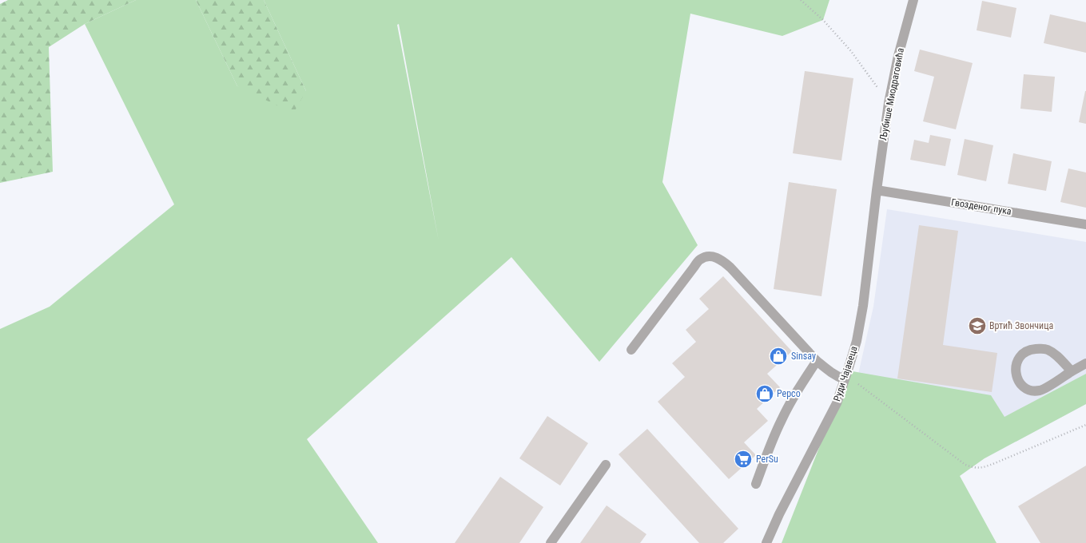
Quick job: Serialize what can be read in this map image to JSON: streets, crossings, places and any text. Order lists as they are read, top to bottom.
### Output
{
  "streets": {
    "street": ["Љубише Миодраговића", "Гвозденог пука", "Руди Чајавеца"]
  },
  "crossings": [
    ["Љубише Миодраговића", "Гвозденог пука"],
    ["Љубише Миодраговића", "Руди Чајавеца"],
    ["Гвозденог пука", "Руди Чајавеца"]
  ],
  "places": {
    "school or university": ["Вртић Звончица"],
    "shop": ["Sinsay", "Pepco"],
    "supermarket": ["PerSu"]
  }
}
